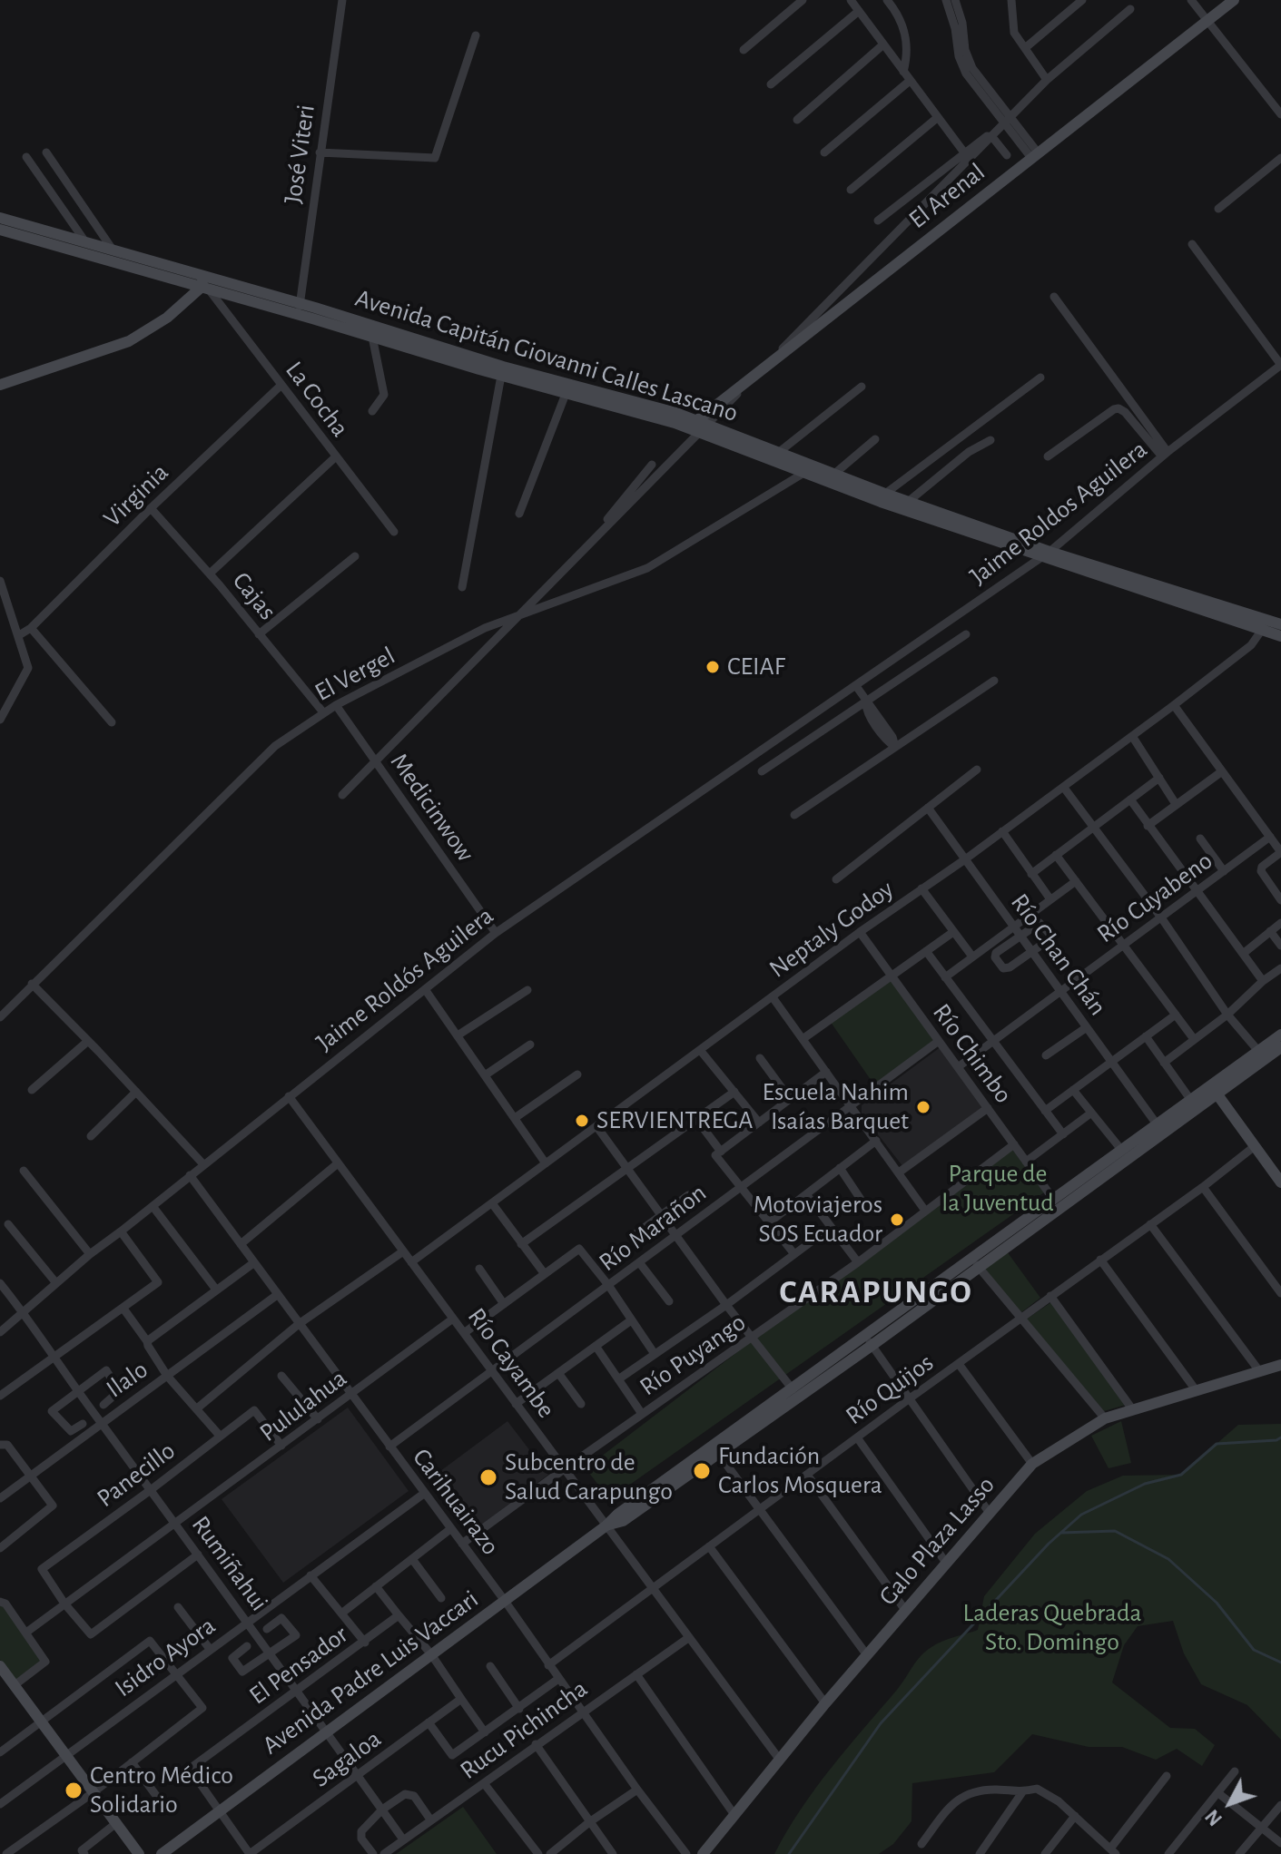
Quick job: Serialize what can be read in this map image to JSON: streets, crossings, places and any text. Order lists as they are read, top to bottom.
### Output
{
  "streets": {
    "main road": [
      "El Arenal",
      "Avenida Capitán Giovanni Calles Lascano",
      "Galo Plaza Lasso",
      "Avenida Padre Luis Vaccari"
    ],
    "street": [
      "José Viteri",
      "La Cocha",
      "Virginia",
      "Jaime Roldos Aguilera",
      "Cajas",
      "El Vergel",
      "Medicinwow",
      "Río Cuyabeno",
      "Neptaly Godoy",
      "Río Chan Chán",
      "Jaime Roldós Aguilera",
      "Río Chimbo",
      "Río Marañon",
      "Río Puyango",
      "Río Cayambe",
      "Ilalo",
      "Río Quijos",
      "Pululahua",
      "Panecillo",
      "Carihuairazo",
      "Rumiñahui",
      "Isidro Ayora",
      "El Pensador",
      "Rucu Pichincha",
      "Sagaloa"
    ]
  },
  "crossings": [
    ["José Viteri", "Avenida Capitán Giovanni Calles Lascano"],
    ["El Arenal", "Avenida Capitán Giovanni Calles Lascano"],
    ["Avenida Capitán Giovanni Calles Lascano", "La Cocha"],
    ["Avenida Capitán Giovanni Calles Lascano", "Jaime Roldos Aguilera"],
    ["Avenida Capitán Giovanni Calles Lascano", "El Vergel"],
    ["Avenida Capitán Giovanni Calles Lascano", "Neptaly Godoy"],
    ["La Cocha", "Virginia"],
    ["Virginia", "Cajas"],
    ["Jaime Roldos Aguilera", "Jaime Roldós Aguilera"],
    ["Cajas", "El Vergel"],
    ["El Vergel", "Medicinwow"],
    ["Medicinwow", "Jaime Roldós Aguilera"],
    ["Río Cuyabeno", "Río Chan Chán"],
    ["Río Cuyabeno", "Río Chimbo"],
    ["Neptaly Godoy", "Río Chan Chán"],
    ["Neptaly Godoy", "Río Chimbo"],
    ["Neptaly Godoy", "Río Cayambe"],
    ["Río Chan Chán", "Avenida Padre Luis Vaccari"],
    ["Jaime Roldós Aguilera", "Río Cayambe"],
    ["Jaime Roldós Aguilera", "Carihuairazo"],
    ["Jaime Roldós Aguilera", "Rumiñahui"],
    ["Río Chimbo", "Río Marañon"],
    ["Río Chimbo", "Río Puyango"],
    ["Río Chimbo", "Avenida Padre Luis Vaccari"],
    ["Río Marañon", "Río Cayambe"],
    ["Río Marañon", "Carihuairazo"],
    ["Río Puyango", "Río Cayambe"],
    ["Río Puyango", "Carihuairazo"],
    ["Río Cayambe", "Río Quijos"],
    ["Río Cayambe", "Pululahua"],
    ["Río Cayambe", "Galo Plaza Lasso"],
    ["Río Cayambe", "Avenida Padre Luis Vaccari"],
    ["Río Cayambe", "Rucu Pichincha"],
    ["Ilalo", "Carihuairazo"],
    ["Ilalo", "Rumiñahui"],
    ["Río Quijos", "Carihuairazo"],
    ["Pululahua", "Panecillo"],
    ["Pululahua", "Carihuairazo"],
    ["Pululahua", "Rumiñahui"],
    ["Panecillo", "Rumiñahui"],
    ["Carihuairazo", "Isidro Ayora"],
    ["Carihuairazo", "Avenida Padre Luis Vaccari"],
    ["Carihuairazo", "Rucu Pichincha"],
    ["Rumiñahui", "Isidro Ayora"],
    ["Rumiñahui", "El Pensador"],
    ["Rumiñahui", "Avenida Padre Luis Vaccari"],
    ["Rumiñahui", "Rucu Pichincha"],
    ["Rumiñahui", "Sagaloa"],
    ["El Pensador", "Avenida Padre Luis Vaccari"]
  ],
  "districts": ["CARAPUNGO"],
  "parks": ["Parque de la Juventud", "Laderas Quebrada Sto. Domingo"],
  "places": [
    "CEIAF",
    "Escuela Nahim Isaías Barquet",
    "SERVIENTREGA",
    "Motoviajeros SOS Ecuador",
    "Fundación Carlos Mosquera",
    "Subcentro de Salud Carapungo",
    "Centro Médico Solidario"
  ],
  "north": "bottom left"
}
